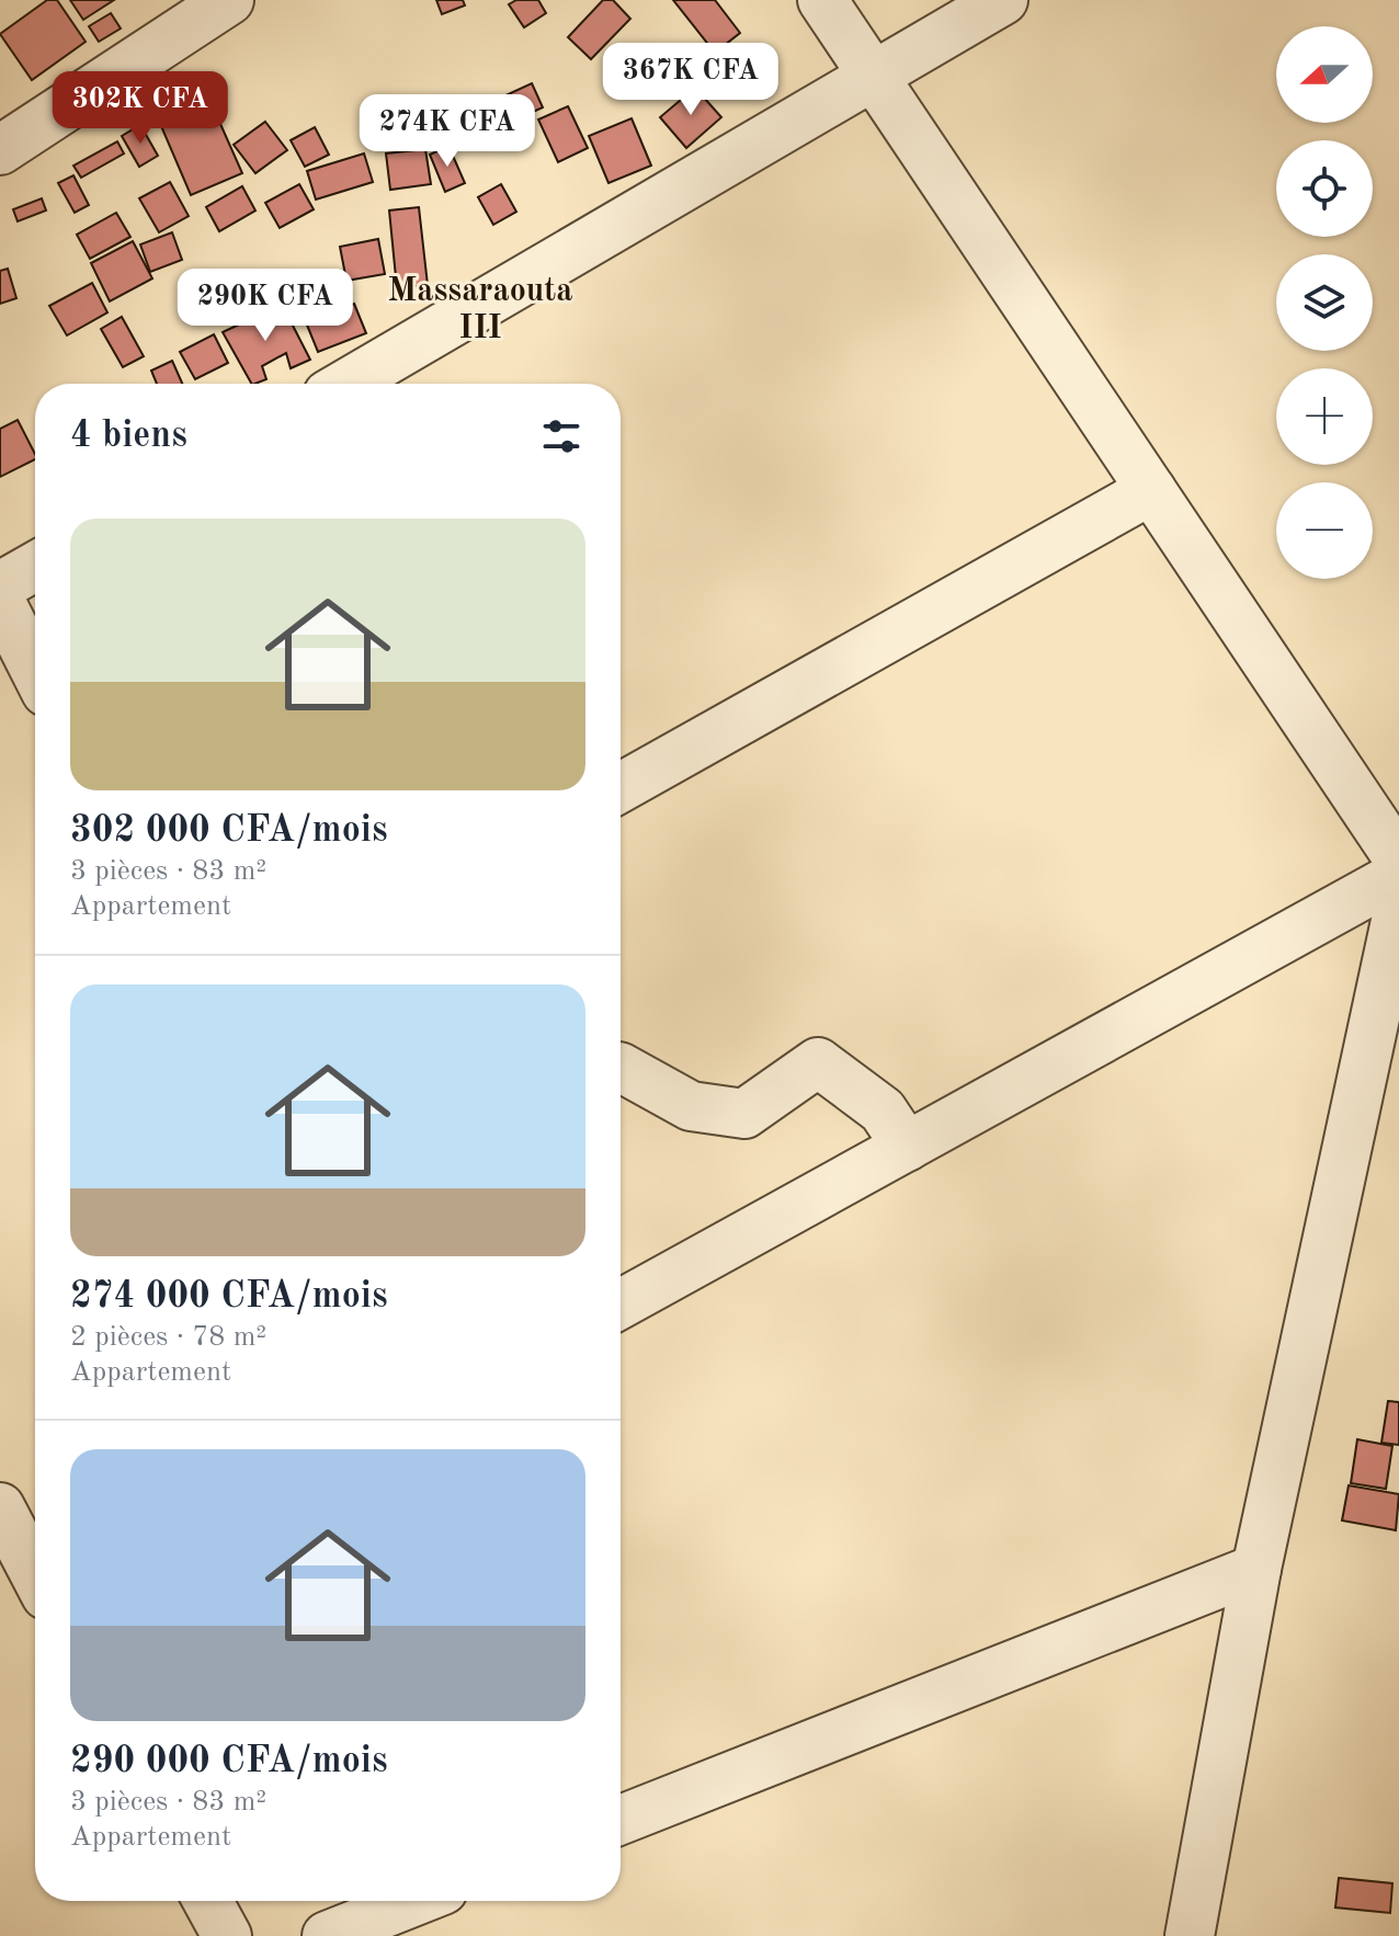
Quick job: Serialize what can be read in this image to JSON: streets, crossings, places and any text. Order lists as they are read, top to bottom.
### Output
{
  "districts": ["Massaraouta III"],
  "north": "left",
  "page": {
    "map_buttons": ["+", "−"],
    "price": [
      "367K CFA",
      "302K CFA",
      "274K CFA",
      "290K CFA"
    ],
    "heading": "4 biens",
    "list": [
      {
        "name": "302 000 CFA/mois",
        "note": "3 pièces · 83 m² · Appartement"
      },
      {
        "name": "274 000 CFA/mois",
        "note": "2 pièces · 78 m² · Appartement"
      },
      {
        "name": "290 000 CFA/mois",
        "note": "3 pièces · 83 m² · Appartement"
      }
    ]
  }
}
